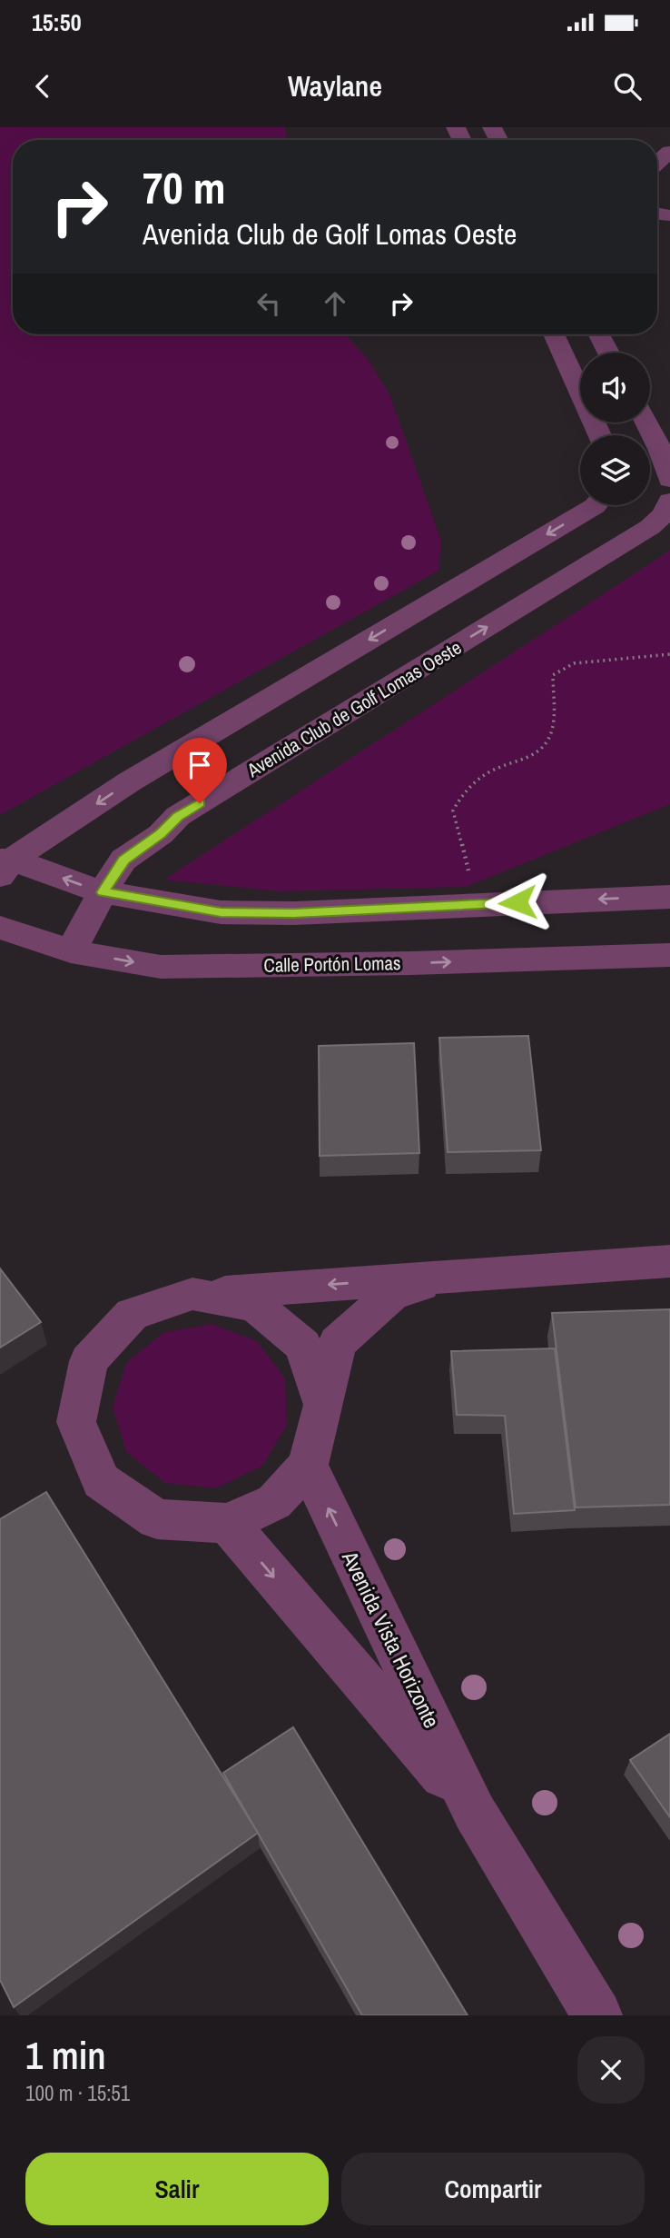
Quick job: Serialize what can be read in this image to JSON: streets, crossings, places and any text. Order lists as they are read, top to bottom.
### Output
{
  "streets": {
    "street": ["Avenida Club de Golf Lomas Oeste", "Calle Portón Lomas", "Avenida Vista Horizonte"]
  },
  "crossings": [
    ["Avenida Club de Golf Lomas Oeste", "Calle Portón Lomas"]
  ],
  "page": {
    "status": "15:50",
    "header": "Waylane",
    "turn": ["70 m", "Avenida Club de Golf Lomas Oeste"],
    "heading": ["1 min", "100 m · 15:51"],
    "buttons": ["Salir", "Compartir"]
  }
}
